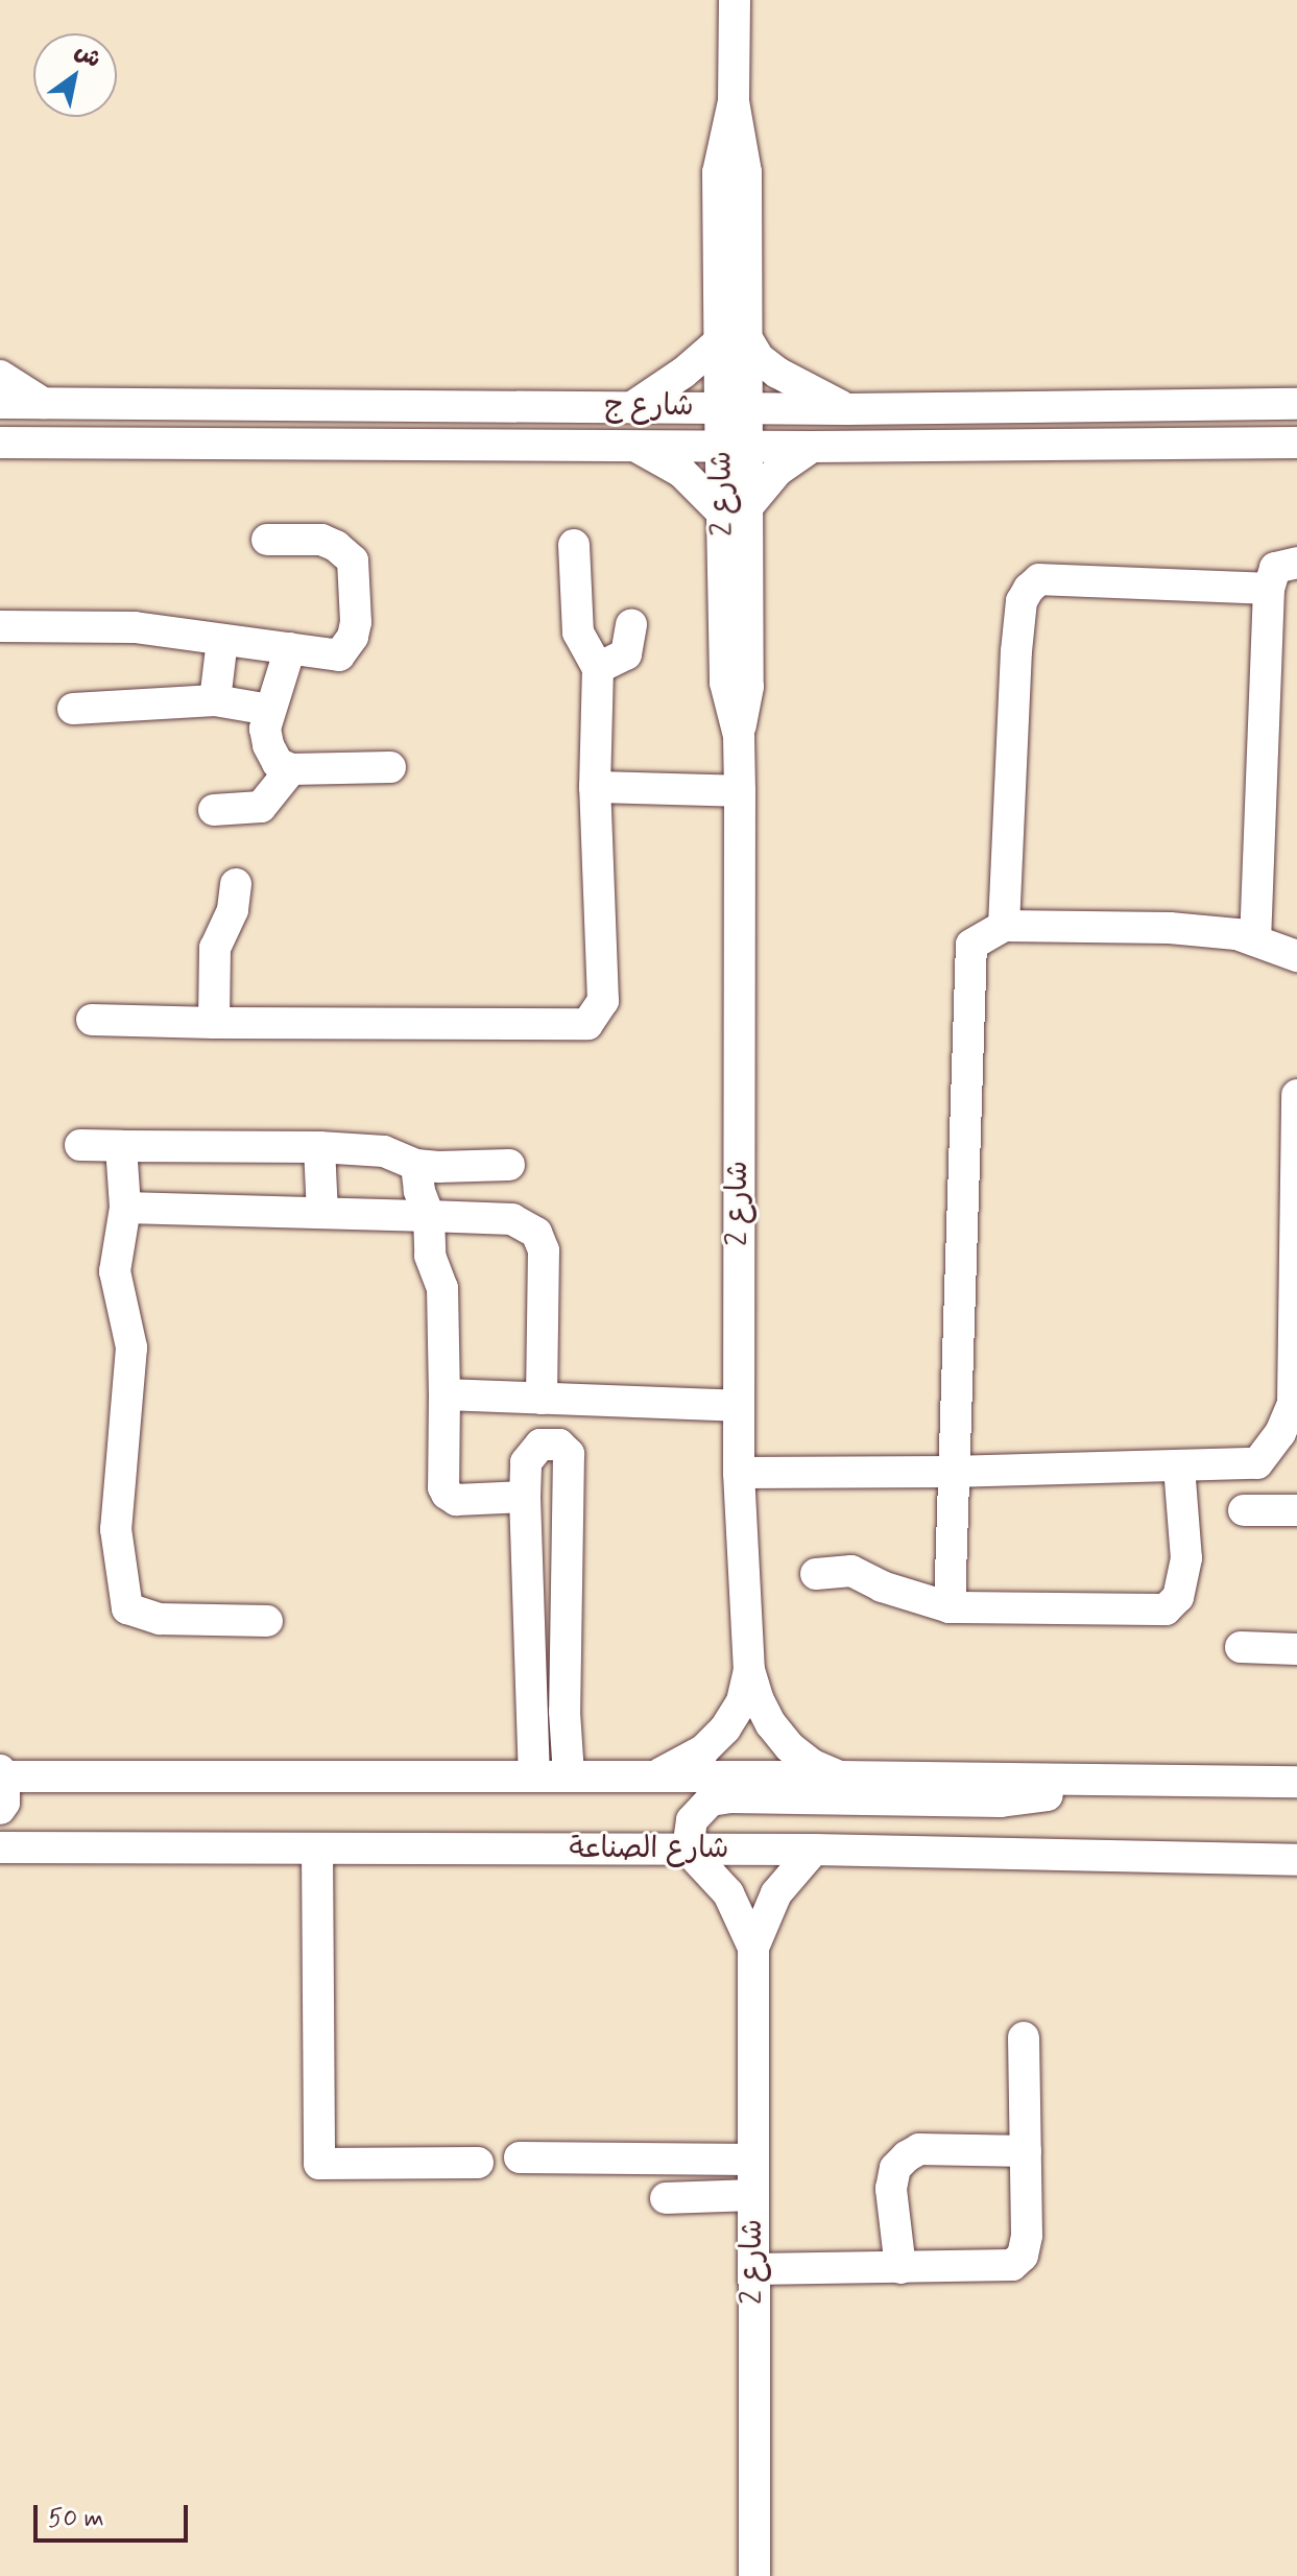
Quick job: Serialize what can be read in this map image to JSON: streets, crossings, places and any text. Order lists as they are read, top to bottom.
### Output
{
  "streets": {
    "street": ["شارع ج", "شارع 2", "شارع الصناعة"]
  },
  "crossings": [
    ["شارع ج", "شارع 2"],
    ["شارع 2", "شارع الصناعة"]
  ],
  "scale_bar": "50 m",
  "north": "top right"
}
